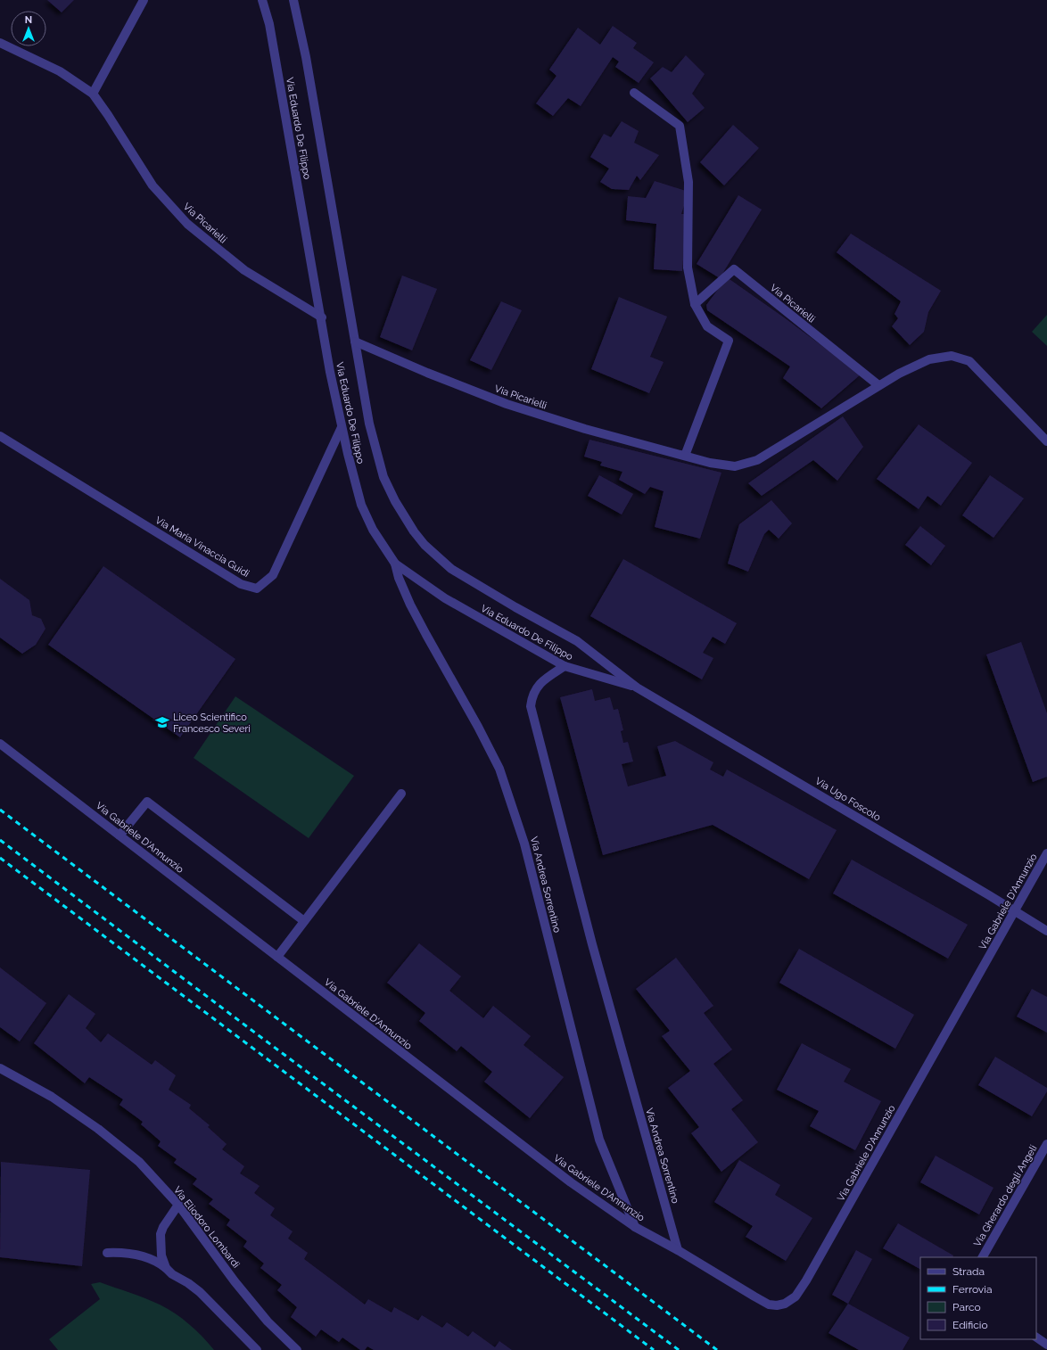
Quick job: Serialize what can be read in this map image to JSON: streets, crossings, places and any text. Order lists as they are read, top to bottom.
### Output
{
  "streets": {
    "street": [
      "Via Eduardo De Filippo",
      "Via Picarielli",
      "Via Maria Vinaccia Guidi",
      "Via Ugo Foscolo",
      "Via Gabriele D'Annunzio",
      "Via Andrea Sorrentino",
      "Via Gherardo degli Angeli",
      "Via Eliodoro Lombardi"
    ]
  },
  "crossings": [
    ["Via Eduardo De Filippo", "Via Picarielli"],
    ["Via Eduardo De Filippo", "Via Maria Vinaccia Guidi"],
    ["Via Eduardo De Filippo", "Via Ugo Foscolo"],
    ["Via Eduardo De Filippo", "Via Andrea Sorrentino"],
    ["Via Ugo Foscolo", "Via Gabriele D'Annunzio"],
    ["Via Gabriele D'Annunzio", "Via Andrea Sorrentino"]
  ],
  "places": {
    "school or university": ["Liceo Scientifico Francesco Severi"]
  },
  "legend": [
    "Strada",
    "Ferrovia",
    "Parco",
    "Edificio"
  ],
  "north": "top"
}
